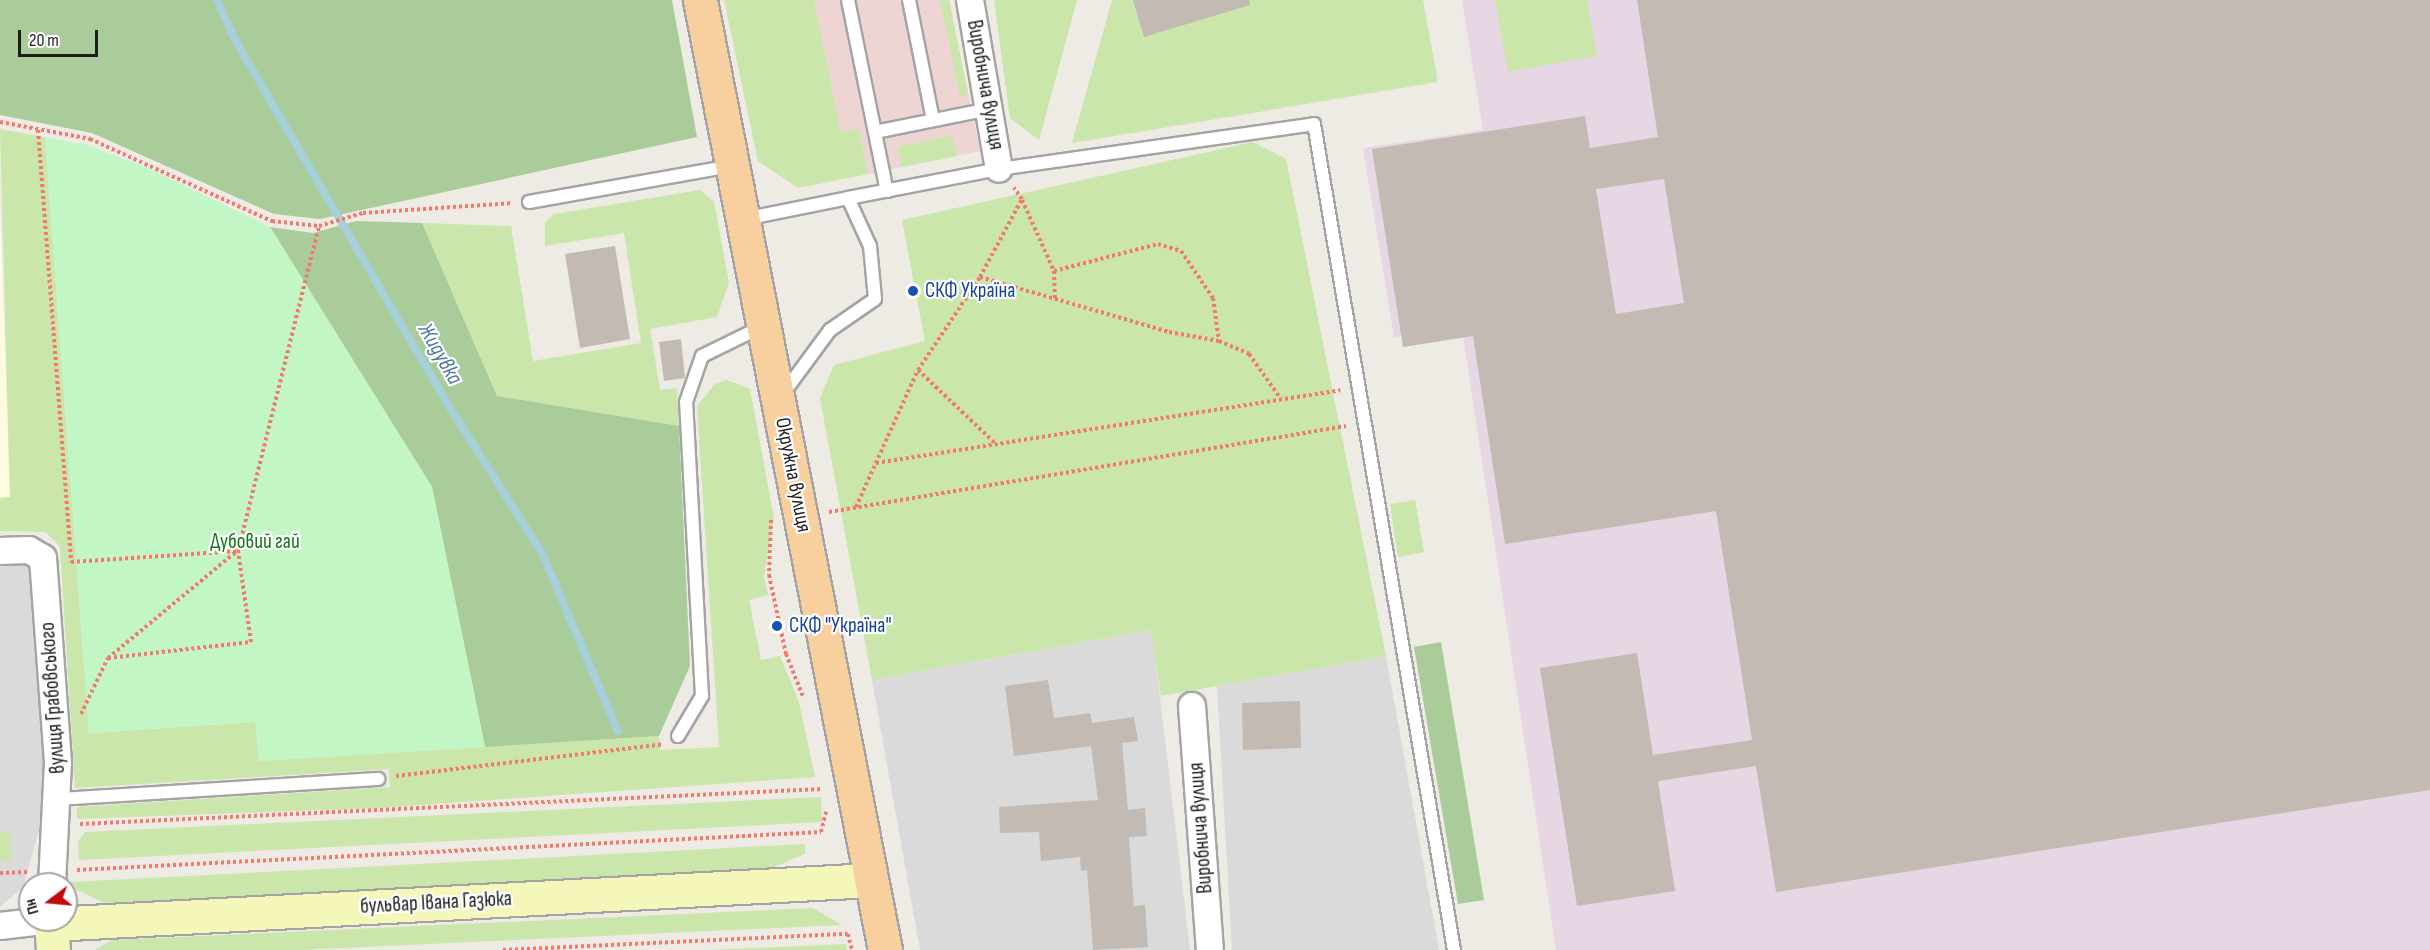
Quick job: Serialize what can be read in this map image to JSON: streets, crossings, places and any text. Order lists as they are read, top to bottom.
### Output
{
  "streets": {
    "main road": ["Окружна вулиця"],
    "street": ["Виробнича вулиця", "вулиця Грабовського", "бульвар Івана Газюка"]
  },
  "crossings": [
    ["Окружна вулиця", "бульвар Івана Газюка"]
  ],
  "water": ["Жидувка"],
  "parks": ["Дубовий гай"],
  "places": ["СКФ Україна", "СКФ \"Україна\""],
  "scale_bar": "20 m",
  "north": "left"
}
